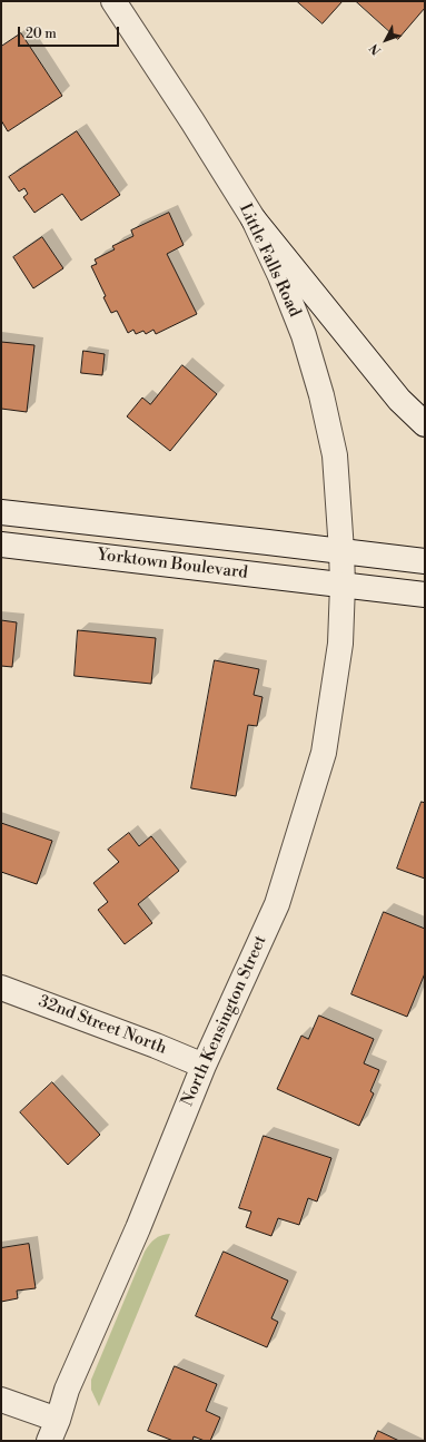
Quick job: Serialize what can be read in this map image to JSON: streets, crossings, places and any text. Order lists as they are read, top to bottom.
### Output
{
  "streets": {
    "street": [
      "Little Falls Road",
      "Yorktown Boulevard",
      "North Kensington Street",
      "32nd Street North"
    ]
  },
  "crossings": [
    ["Little Falls Road", "Yorktown Boulevard"],
    ["Little Falls Road", "North Kensington Street"],
    ["Yorktown Boulevard", "North Kensington Street"],
    ["North Kensington Street", "32nd Street North"]
  ],
  "scale_bar": "20 m",
  "north": "bottom left"
}
